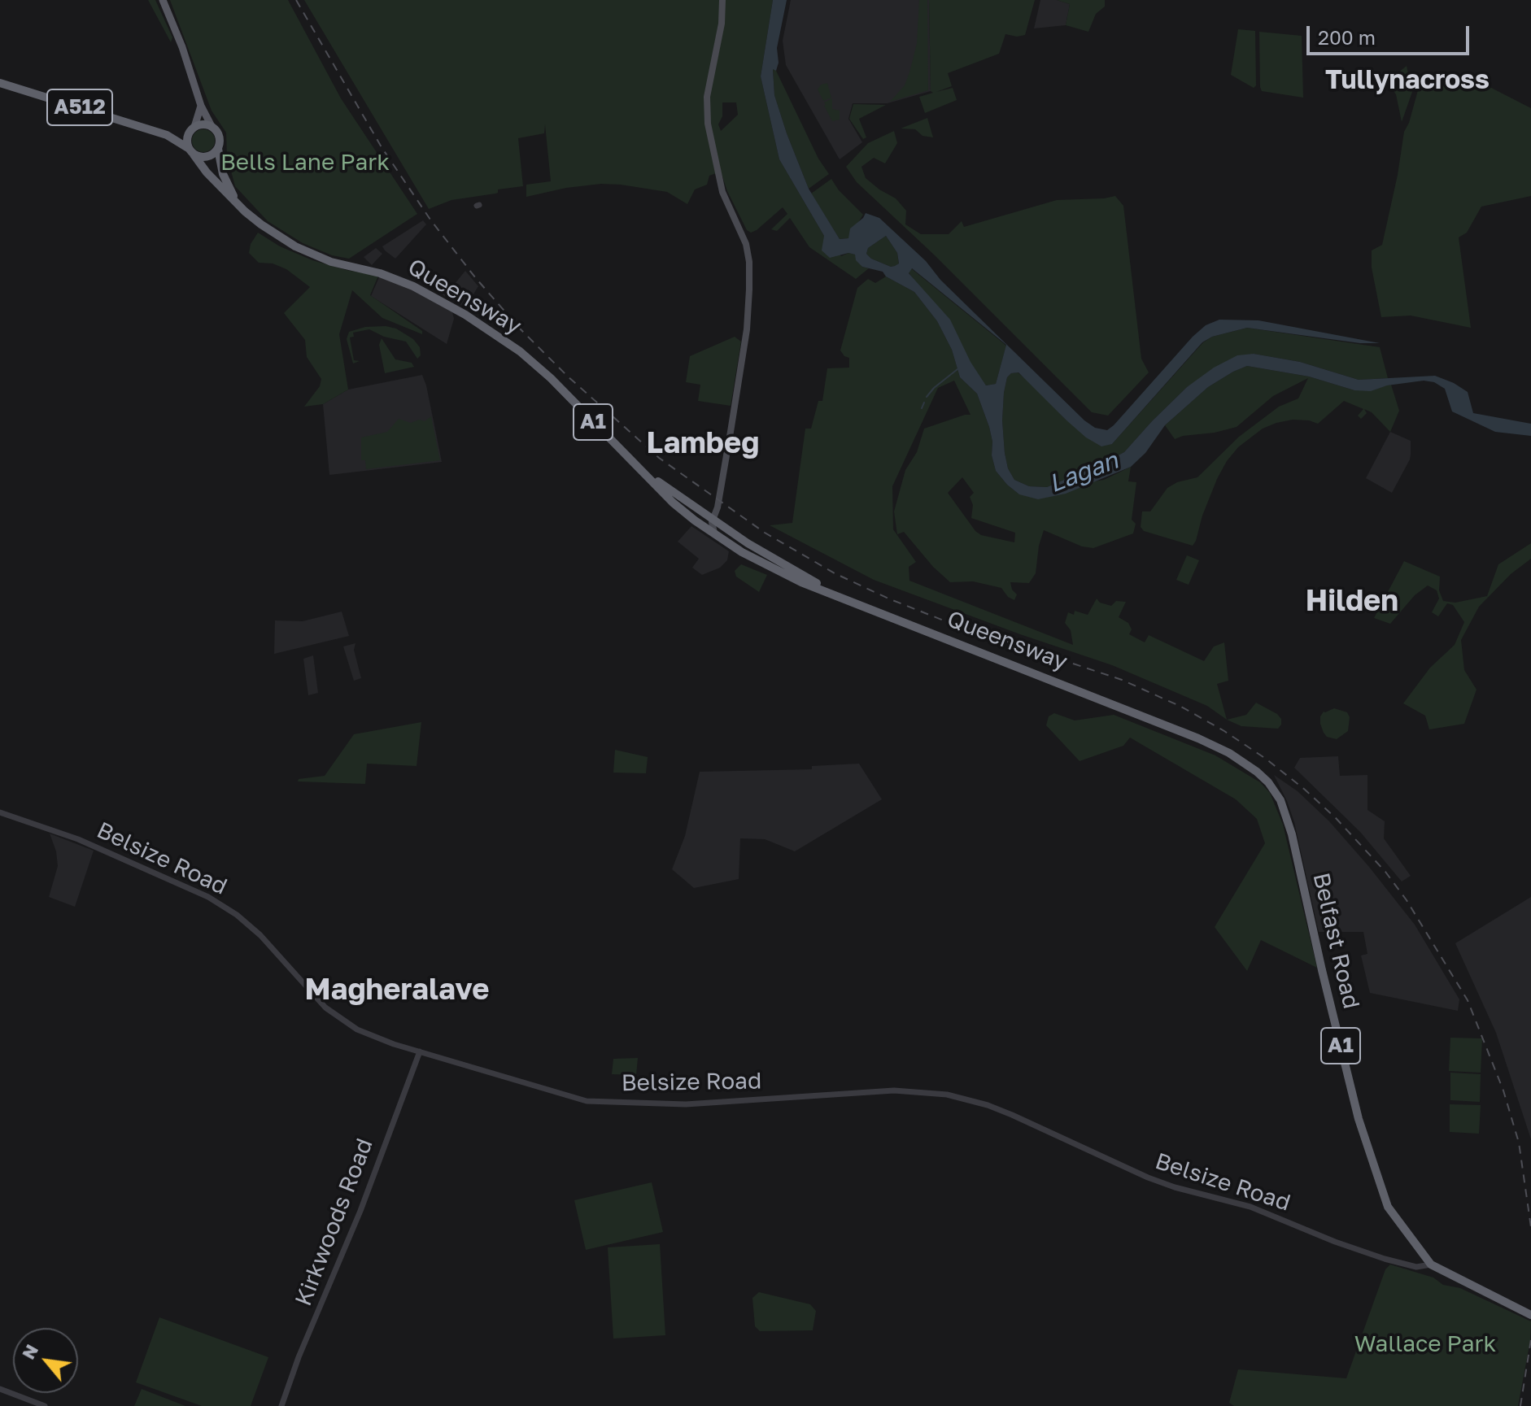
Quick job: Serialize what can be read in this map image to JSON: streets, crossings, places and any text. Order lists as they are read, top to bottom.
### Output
{
  "streets": {
    "highway": [
      "A512",
      "Queensway",
      "A1",
      "Belfast Road"
    ],
    "street": ["Belsize Road", "Kirkwoods Road"]
  },
  "crossings": [
    ["A512", "Queensway"],
    ["A512", "A1"],
    ["Queensway", "A1"],
    ["Queensway", "Belfast Road"],
    ["A1", "Belsize Road"],
    ["A1", "Belfast Road"],
    ["Belsize Road", "Belfast Road"],
    ["Belsize Road", "Kirkwoods Road"]
  ],
  "districts": [
    "Tullynacross",
    "Lambeg",
    "Hilden",
    "Magheralave"
  ],
  "water": ["Lagan"],
  "parks": ["Bells Lane Park", "Wallace Park"],
  "scale_bar": "200 m",
  "north": "top left"
}
